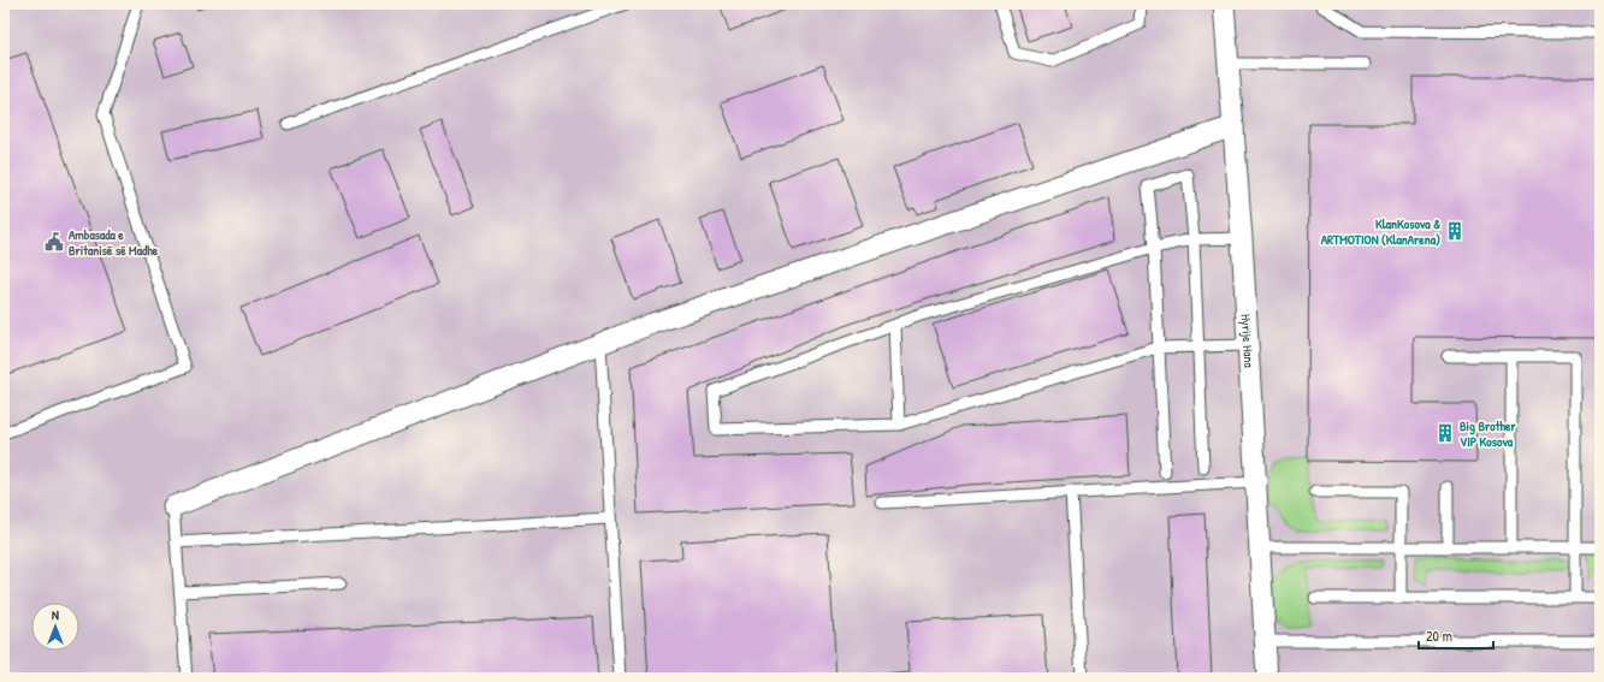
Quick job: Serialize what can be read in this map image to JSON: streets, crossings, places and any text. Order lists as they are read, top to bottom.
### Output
{
  "streets": {
    "street": ["Hyrije Hana"]
  },
  "places": {
    "building": ["KlanKosova & ARTMOTION (KlanArena)", "Big Brother VIP Kosova"],
    "public building": ["Ambasada e Britanisë së Madhe"]
  },
  "scale_bar": "20 m",
  "north": "top"
}
